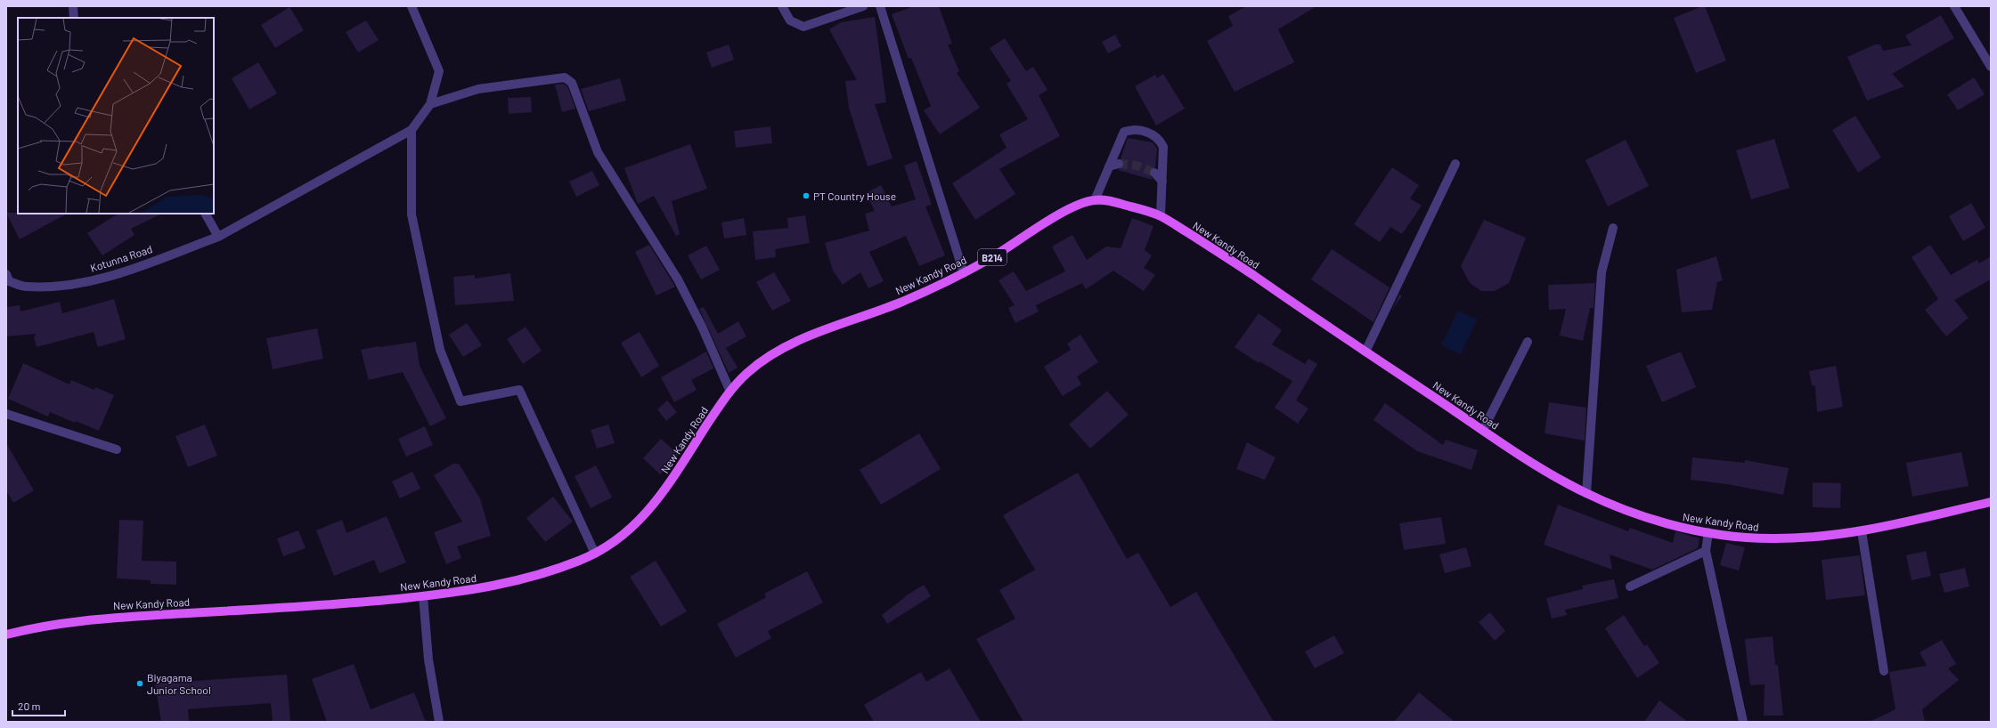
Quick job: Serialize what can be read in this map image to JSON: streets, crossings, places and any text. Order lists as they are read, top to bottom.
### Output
{
  "streets": {
    "main road": ["New Kandy Road", "B214"],
    "street": ["Kotunna Road"]
  },
  "places": ["PT Country House", "Biyagama Junior School"],
  "scale_bar": "20 m"
}
